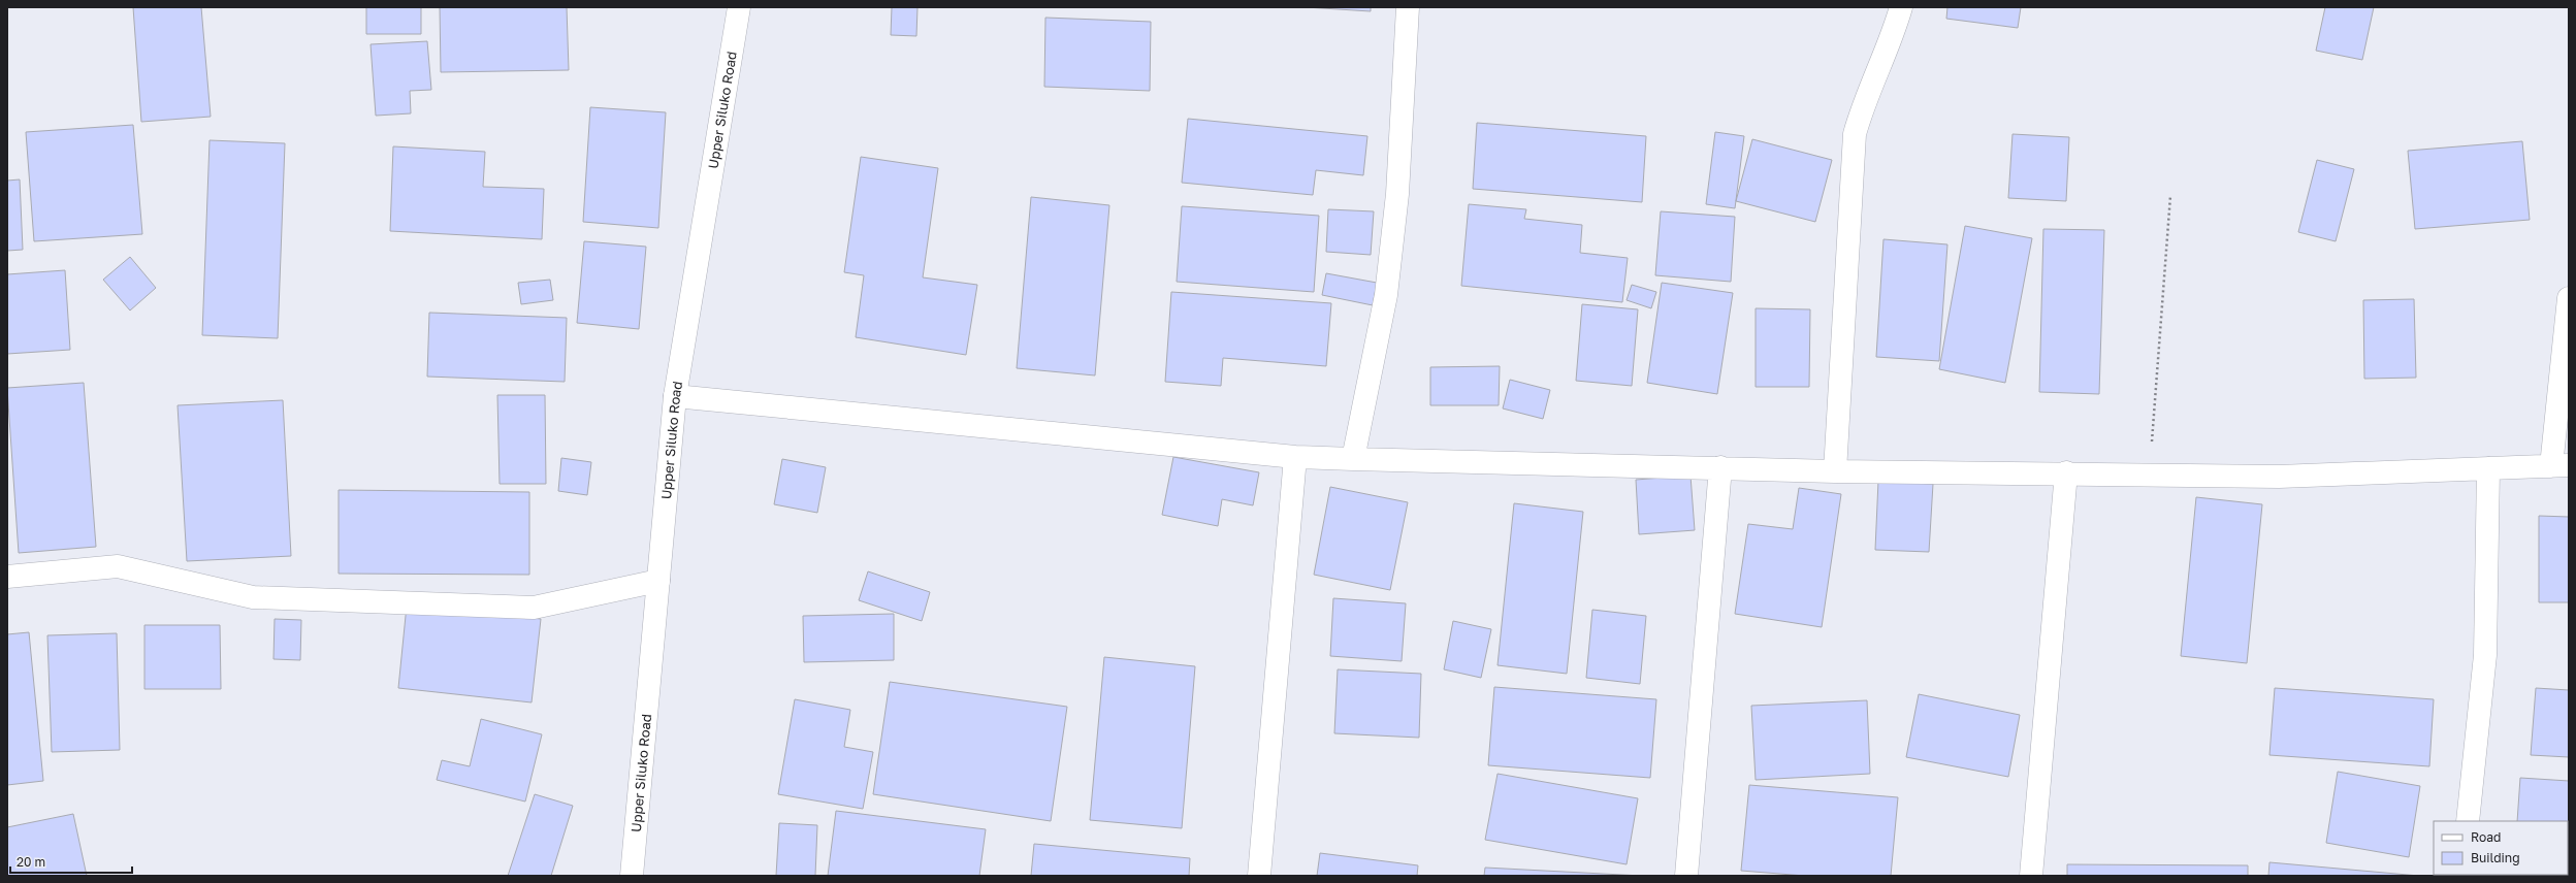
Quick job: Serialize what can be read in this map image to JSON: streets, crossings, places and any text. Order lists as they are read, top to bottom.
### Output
{
  "streets": {
    "street": ["Upper Siluko Road"]
  },
  "legend": ["Road", "Building"],
  "scale_bar": "20 m"
}
